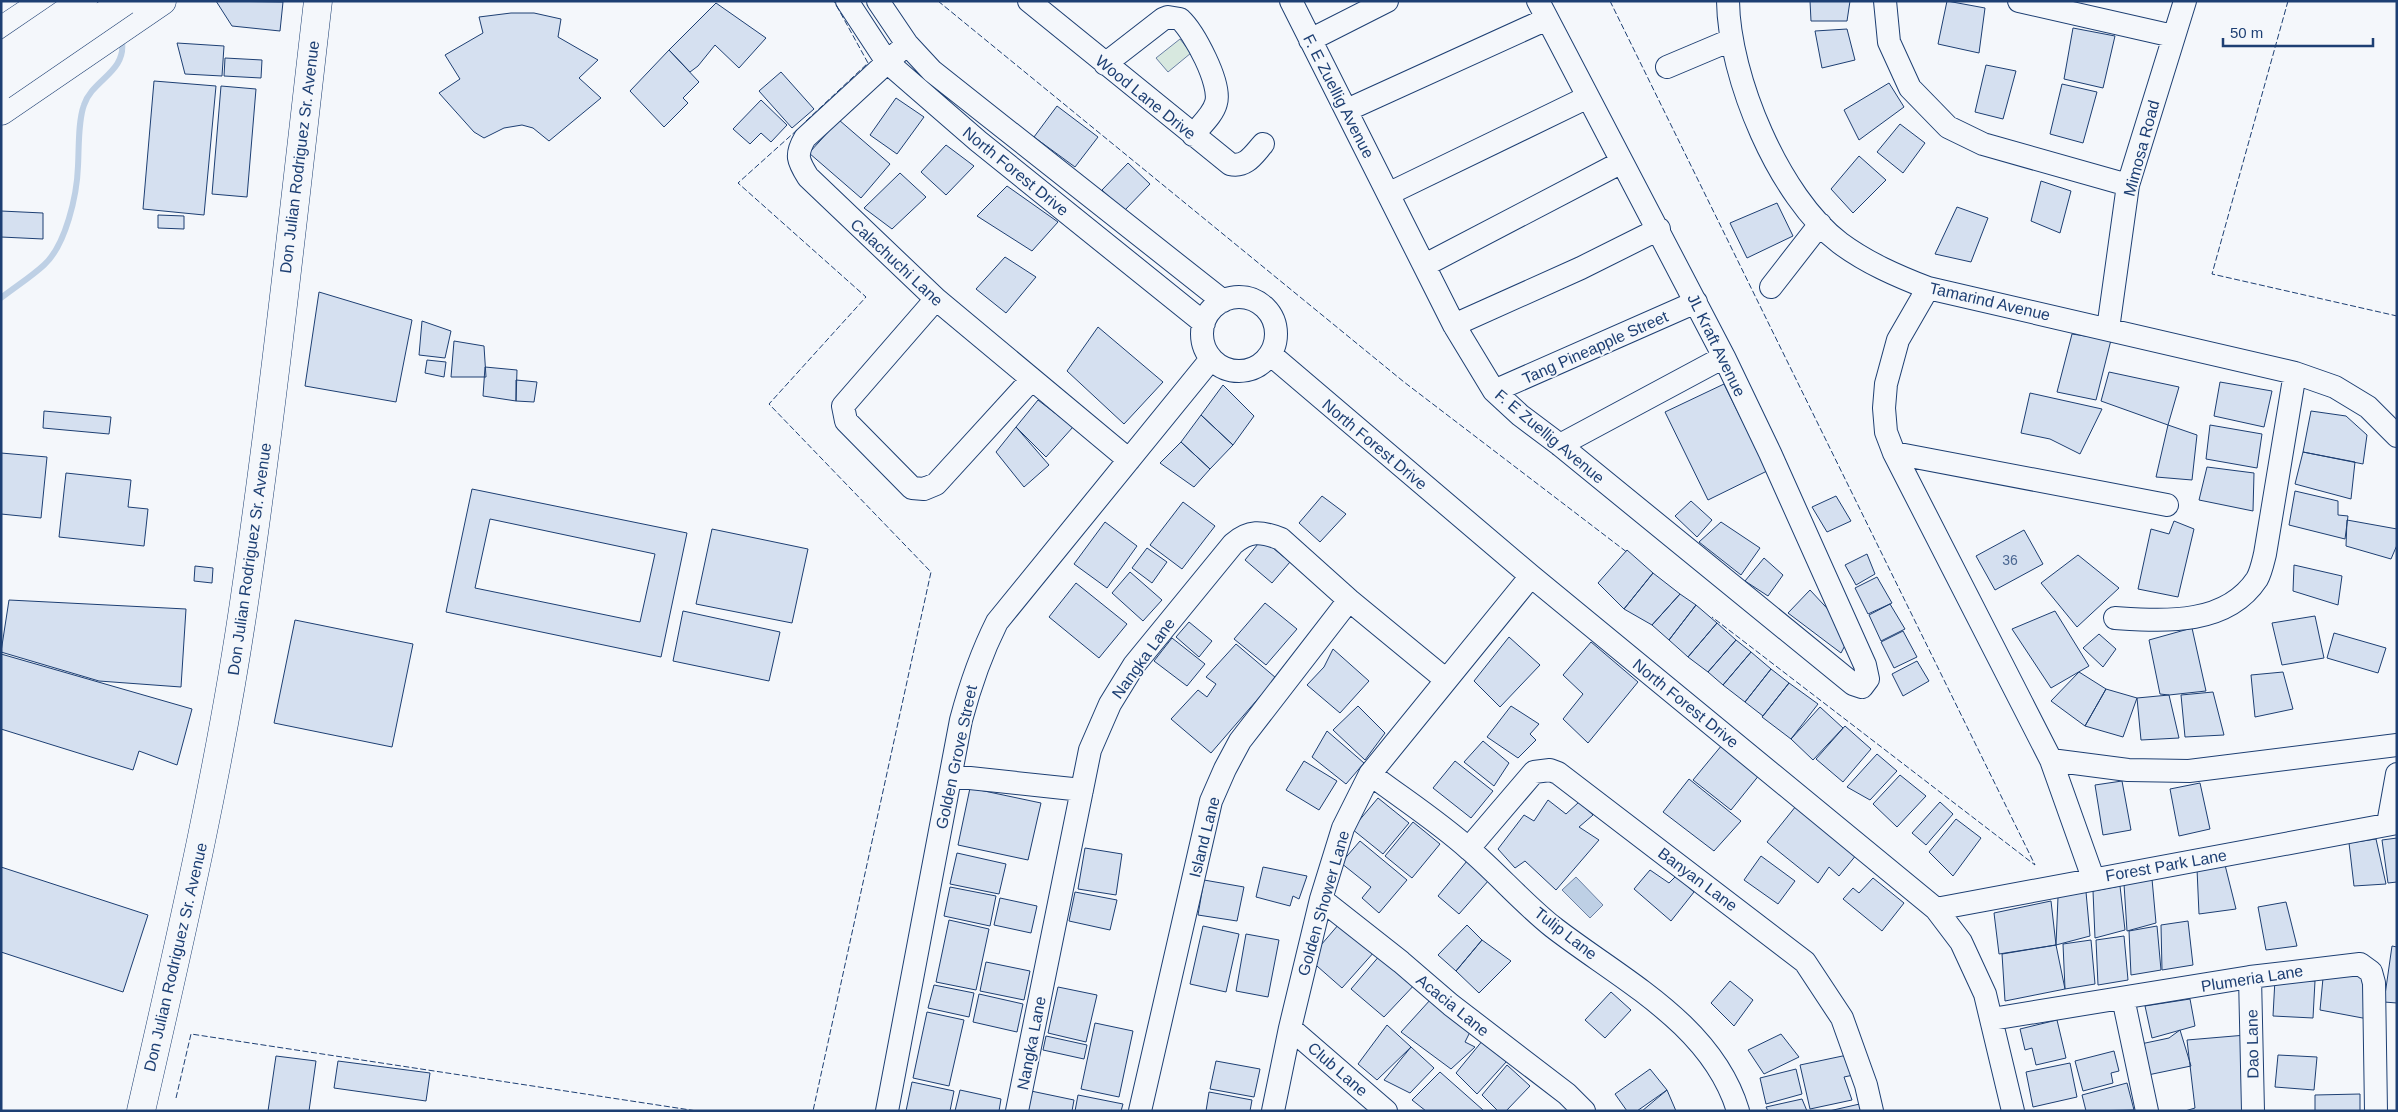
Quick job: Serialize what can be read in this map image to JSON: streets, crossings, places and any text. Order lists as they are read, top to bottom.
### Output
{
  "streets": {
    "main road": ["Don Julian Rodriguez Sr. Avenue"],
    "street": [
      "F. E Zuellig Avenue",
      "Wood Lane Drive",
      "Mimosa Road",
      "North Forest Drive",
      "Calachuchi Lane",
      "Tamarind Avenue",
      "JL Kraft Avenue",
      "Tang Pineapple Street",
      "Nangka Lane",
      "Golden Grove Street",
      "Island Lane",
      "Forest Park Lane",
      "Banyan Lane",
      "Golden Shower Lane",
      "Tulip Lane",
      "Plumeria Lane",
      "Acacia Lane",
      "Dao Lane",
      "Club Lane"
    ]
  },
  "crossings": [
    ["F. E Zuellig Avenue", "JL Kraft Avenue"],
    ["F. E Zuellig Avenue", "Tang Pineapple Street"],
    ["Mimosa Road", "Tamarind Avenue"],
    ["North Forest Drive", "Calachuchi Lane"],
    ["North Forest Drive", "Golden Grove Street"],
    ["North Forest Drive", "Forest Park Lane"],
    ["North Forest Drive", "Golden Shower Lane"],
    ["North Forest Drive", "Plumeria Lane"],
    ["Calachuchi Lane", "Golden Grove Street"],
    ["JL Kraft Avenue", "Tang Pineapple Street"],
    ["Nangka Lane", "Island Lane"],
    ["Nangka Lane", "Golden Shower Lane"],
    ["Banyan Lane", "Tulip Lane"],
    ["Golden Shower Lane", "Tulip Lane"],
    ["Golden Shower Lane", "Acacia Lane"],
    ["Golden Shower Lane", "Club Lane"],
    ["Plumeria Lane", "Dao Lane"]
  ],
  "house_numbers": ["36"],
  "scale_bar": "50 m"
}
